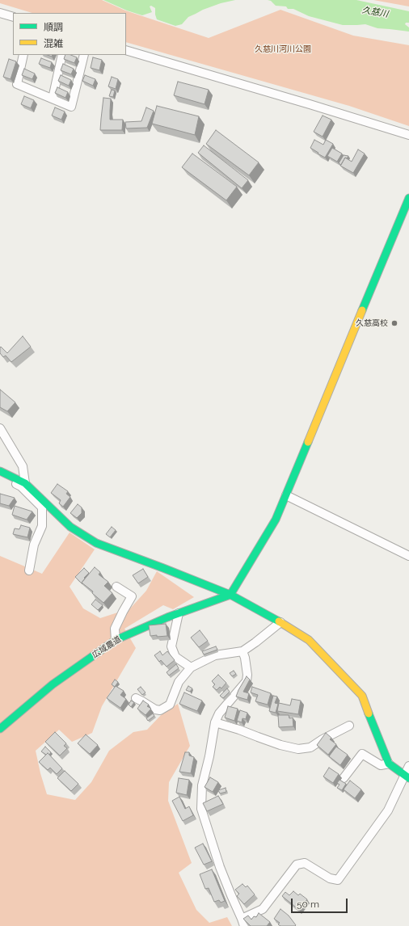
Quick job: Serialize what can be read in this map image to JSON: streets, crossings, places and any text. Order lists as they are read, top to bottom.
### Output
{
  "streets": {
    "street": ["広域農道"]
  },
  "water": ["久慈川"],
  "parks": ["久慈川河川公園"],
  "places": ["久慈高校"],
  "legend": ["順調", "混雑"],
  "scale_bar": "50 m"
}
